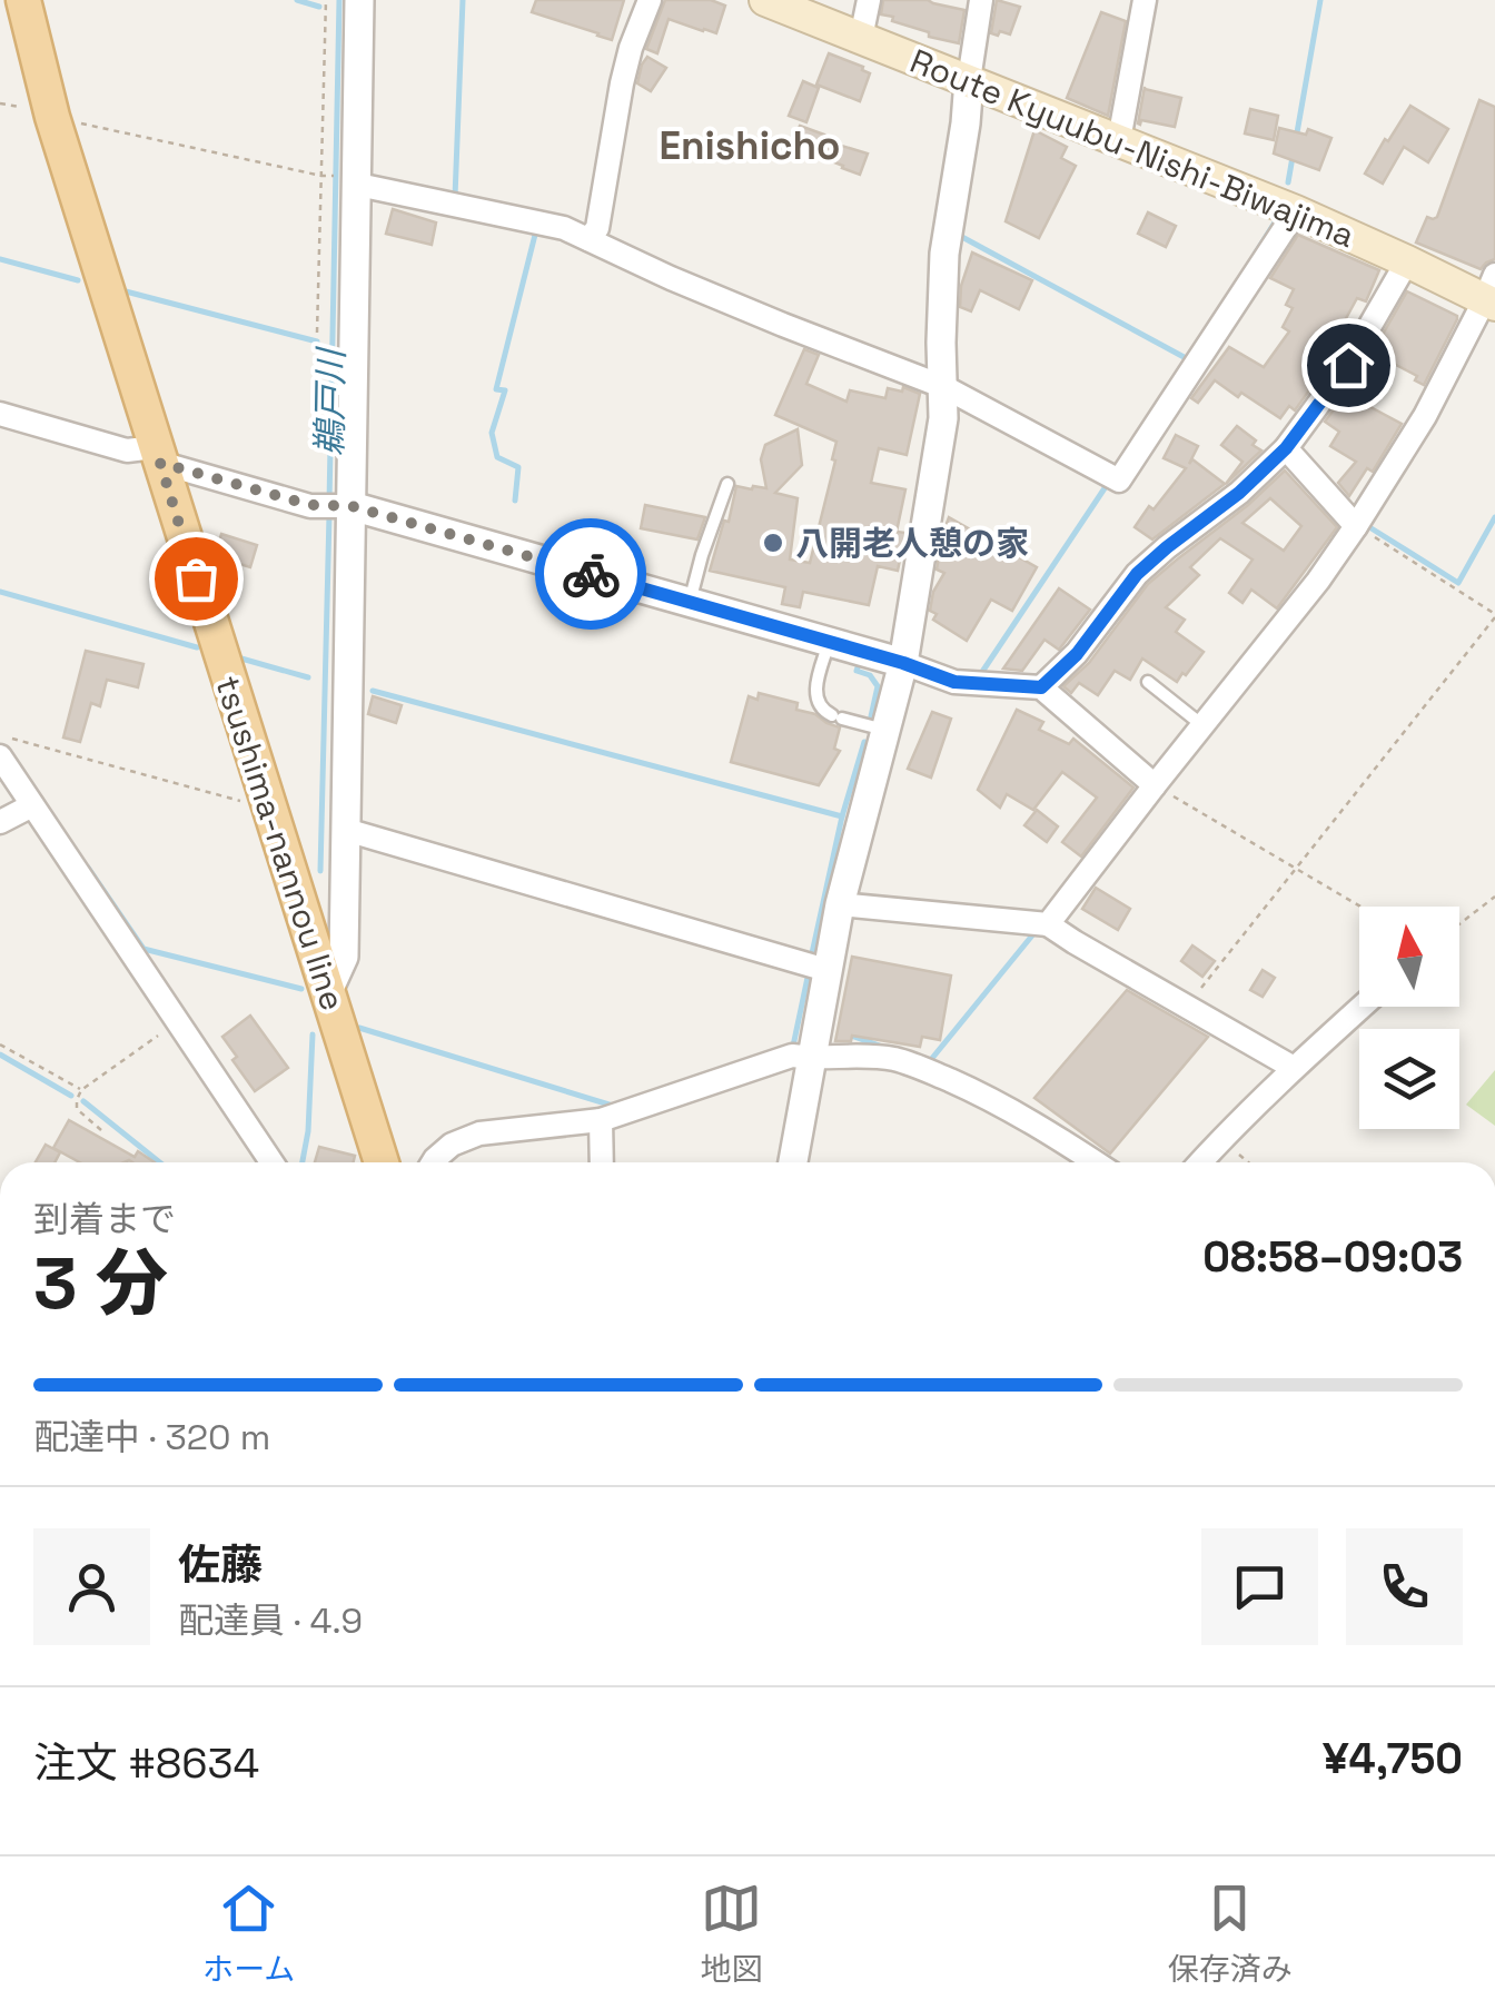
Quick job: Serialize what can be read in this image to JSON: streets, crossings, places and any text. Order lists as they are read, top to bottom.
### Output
{
  "streets": {
    "main road": ["Route Kyuubu-Nishi-Biwajima", "tsushima-nannou line"]
  },
  "districts": ["Enishicho"],
  "water": ["鵜戸川"],
  "places": ["八開老人憩の家"],
  "north": "top",
  "page": {
    "heading": ["3 分", "到着まで", "08:58–09:03"],
    "panel": [
      "佐藤",
      "配達員 · 4.9",
      "注文 #8634",
      "¥4,750"
    ],
    "bar": "配達中 · 320 m",
    "tabs": ["ホーム", "地図", "保存済み"]
  }
}
